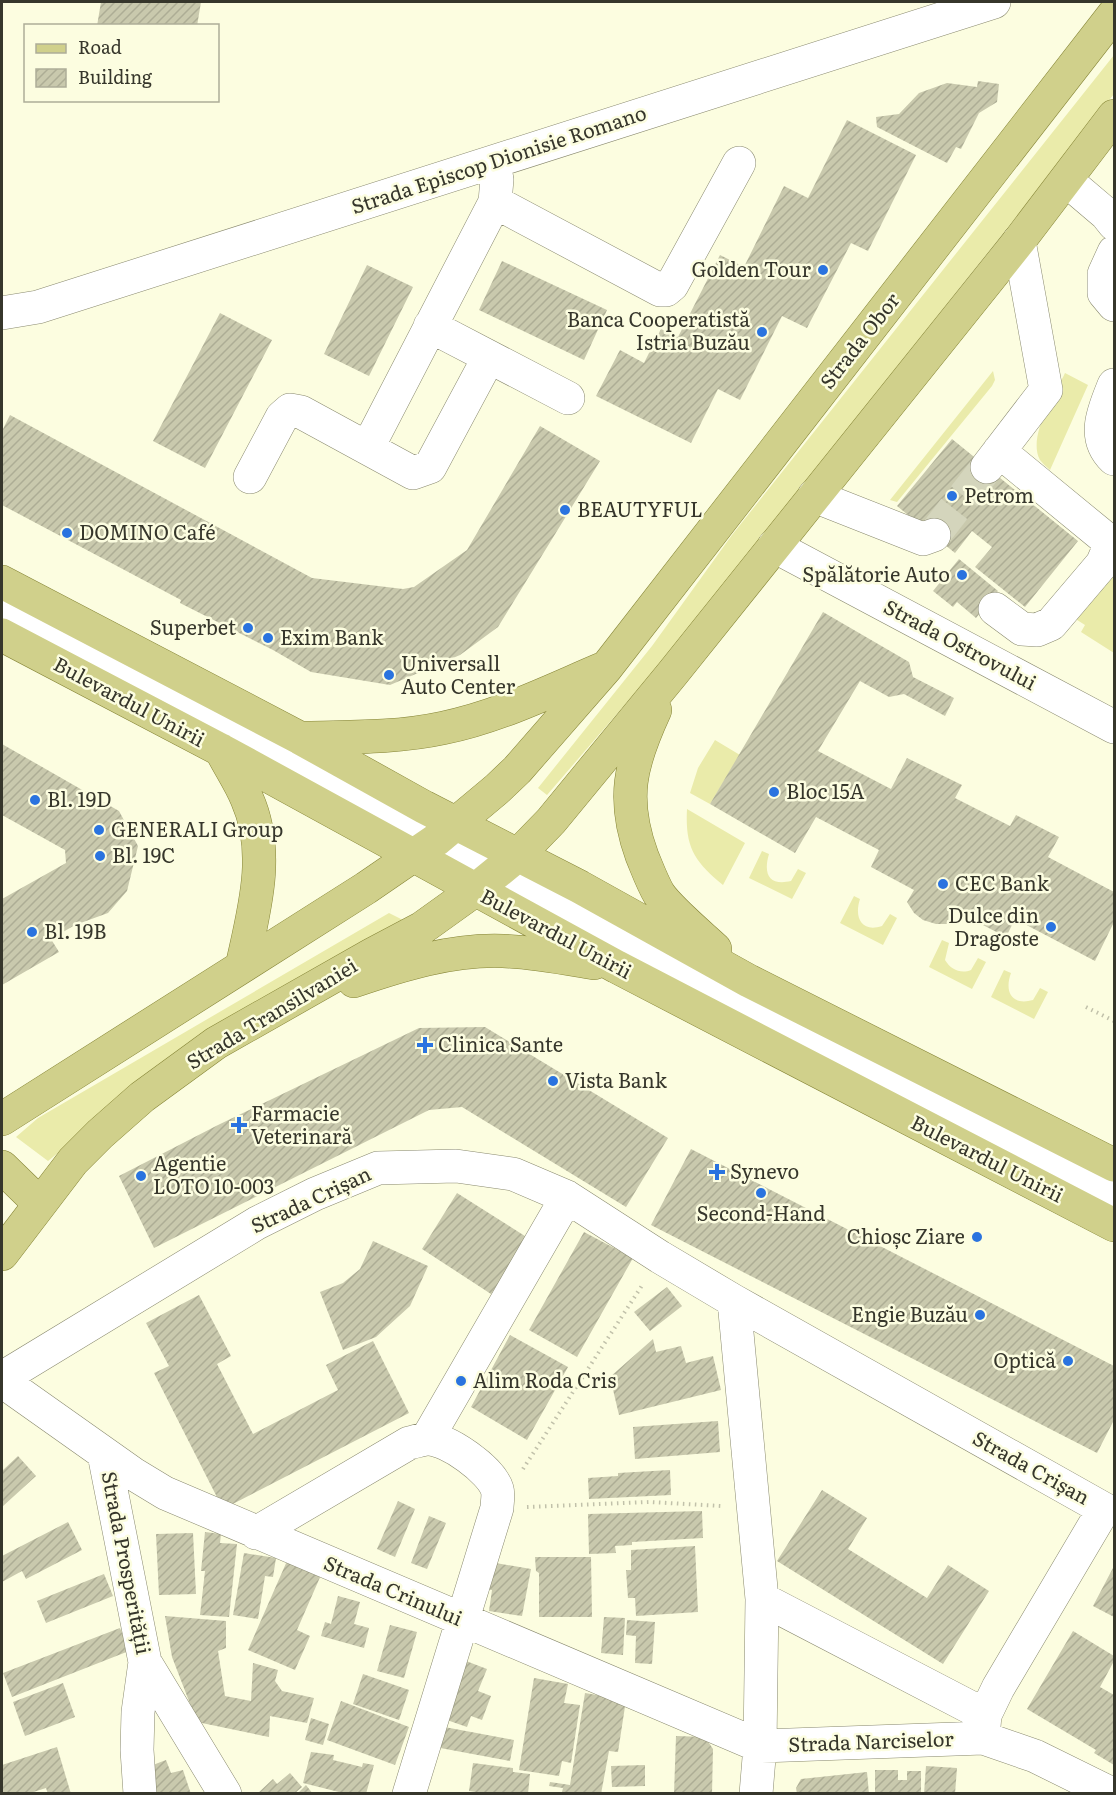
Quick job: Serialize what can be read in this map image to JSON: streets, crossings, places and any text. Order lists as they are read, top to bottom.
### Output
{
  "streets": {
    "main road": ["Strada Obor", "Bulevardul Unirii", "Strada Transilvaniei"],
    "street": [
      "Strada Episcop Dionisie Romano",
      "Strada Ostrovului",
      "Strada Crișan",
      "Strada Prosperității",
      "Strada Crinului",
      "Strada Narciselor"
    ]
  },
  "crossings": [
    ["Strada Obor", "Bulevardul Unirii"],
    ["Bulevardul Unirii", "Strada Transilvaniei"],
    ["Strada Crișan", "Strada Crinului"],
    ["Strada Crișan", "Strada Narciselor"],
    ["Strada Prosperității", "Strada Crinului"],
    ["Strada Crinului", "Strada Narciselor"]
  ],
  "places": {
    "other": [
      "Golden Tour",
      "Banca Cooperatistă Istria Buzău",
      "Petrom",
      "BEAUTYFUL",
      "DOMINO Café",
      "Spălătorie Auto",
      "Superbet",
      "Exim Bank",
      "Universall Auto Center",
      "Bloc 15A",
      "Bl. 19D",
      "GENERALI Group",
      "Bl. 19C",
      "CEC Bank",
      "Dulce din Dragoste",
      "Bl. 19B",
      "Vista Bank",
      "Agentie LOTO 10-003",
      "Second-Hand",
      "Chioșc Ziare",
      "Engie Buzău",
      "Optică",
      "Alim Roda Cris"
    ],
    "health": ["Clinica Sante", "Farmacie Veterinară", "Synevo"]
  },
  "legend": ["Road", "Building"]
}
